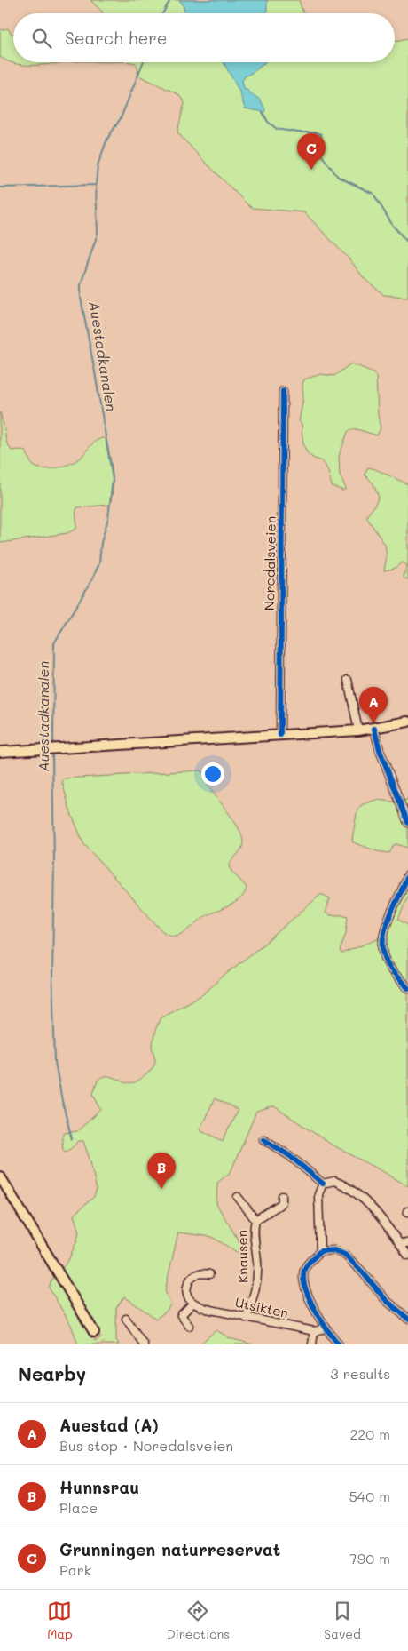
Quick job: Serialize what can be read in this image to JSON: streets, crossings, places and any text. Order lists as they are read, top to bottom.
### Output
{
  "streets": {
    "street": ["Noredalsveien", "Knausen", "Utsikten"]
  },
  "crossings": [
    ["Knausen", "Utsikten"]
  ],
  "water": ["Auestadkanalen"],
  "page": {
    "search": "Search here",
    "pins": ["C", "A", "B"],
    "heading": ["Nearby", "3 results"],
    "list": [
      {
        "mark": "A",
        "name": "Auestad (A)",
        "note": "Bus stop · Noredalsveien",
        "value": "220 m"
      },
      {
        "mark": "B",
        "name": "Hunnsrau",
        "note": "Place",
        "value": "540 m"
      },
      {
        "mark": "C",
        "name": "Grunningen naturreservat",
        "note": "Park",
        "value": "790 m"
      }
    ],
    "nav": ["Map", "Directions", "Saved"]
  }
}
